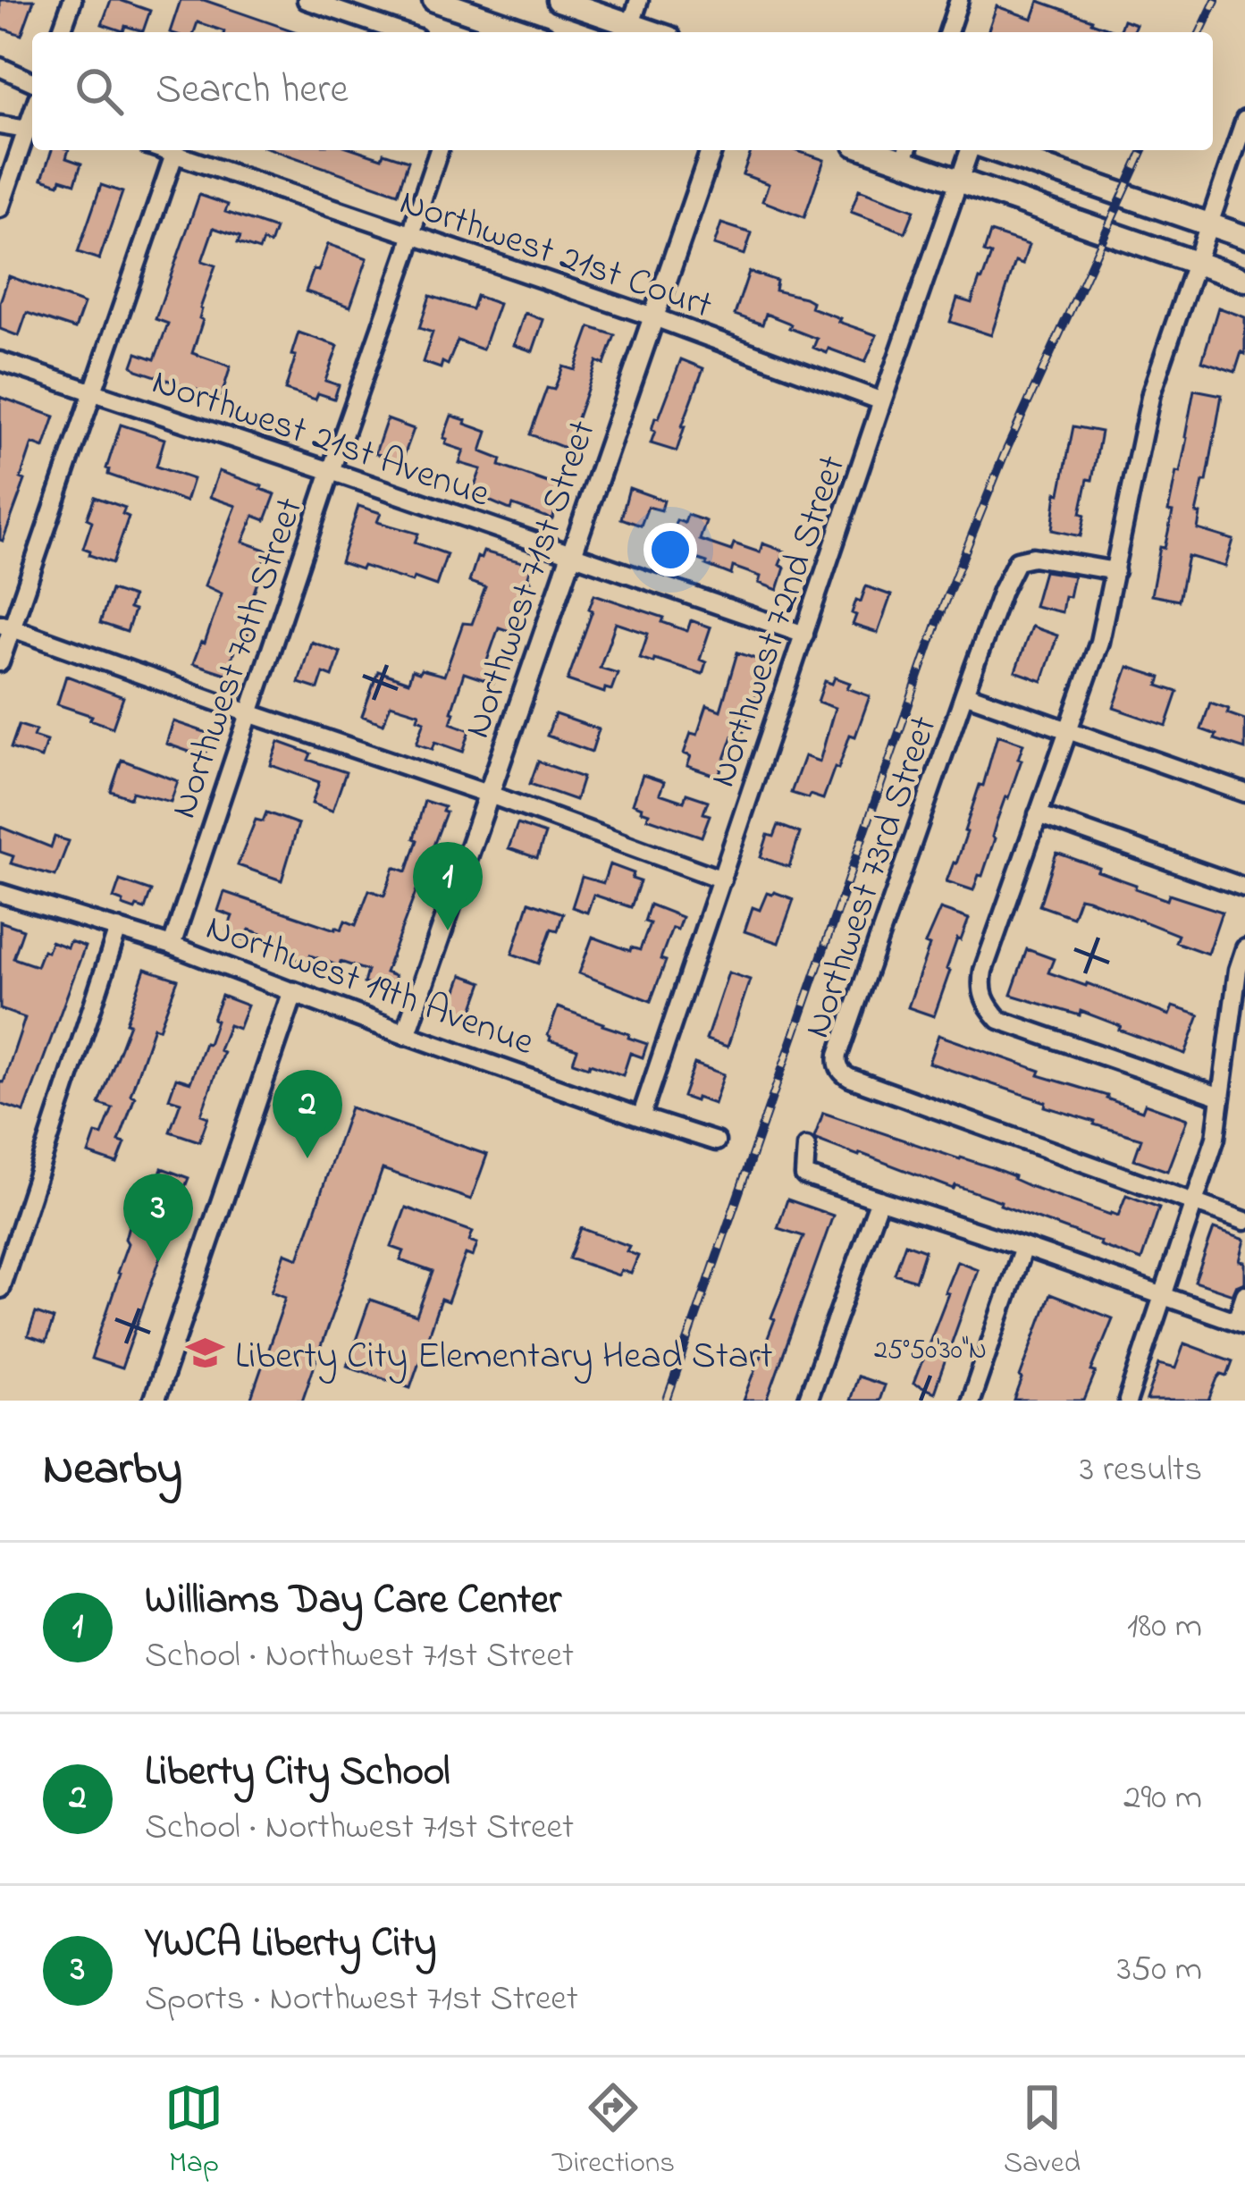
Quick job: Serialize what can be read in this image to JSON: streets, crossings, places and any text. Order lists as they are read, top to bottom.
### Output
{
  "streets": {
    "street": [
      "Northwest 21st Court",
      "Northwest 21st Avenue",
      "Northwest 71st Street",
      "Northwest 72nd Street",
      "Northwest 70th Street",
      "Northwest 73rd Street",
      "Northwest 19th Avenue"
    ]
  },
  "crossings": [
    ["Northwest 21st Court", "Northwest 71st Street"],
    ["Northwest 21st Court", "Northwest 72nd Street"],
    ["Northwest 21st Court", "Northwest 70th Street"],
    ["Northwest 21st Avenue", "Northwest 71st Street"],
    ["Northwest 21st Avenue", "Northwest 72nd Street"],
    ["Northwest 21st Avenue", "Northwest 70th Street"],
    ["Northwest 71st Street", "Northwest 19th Avenue"],
    ["Northwest 72nd Street", "Northwest 19th Avenue"],
    ["Northwest 70th Street", "Northwest 19th Avenue"]
  ],
  "places": {
    "school or university": ["Liberty City Elementary Head Start"]
  },
  "page": {
    "search": "Search here",
    "pins": ["1", "2", "3"],
    "heading": ["Nearby", "3 results"],
    "list": [
      {
        "mark": "1",
        "name": "Williams Day Care Center",
        "note": "School · Northwest 71st Street",
        "value": "180 m"
      },
      {
        "mark": "2",
        "name": "Liberty City School",
        "note": "School · Northwest 71st Street",
        "value": "290 m"
      },
      {
        "mark": "3",
        "name": "YWCA Liberty City",
        "note": "Sports · Northwest 71st Street",
        "value": "350 m"
      }
    ],
    "nav": ["Map", "Directions", "Saved"]
  },
  "coordinates": ["25°50'30\"N"]
}
